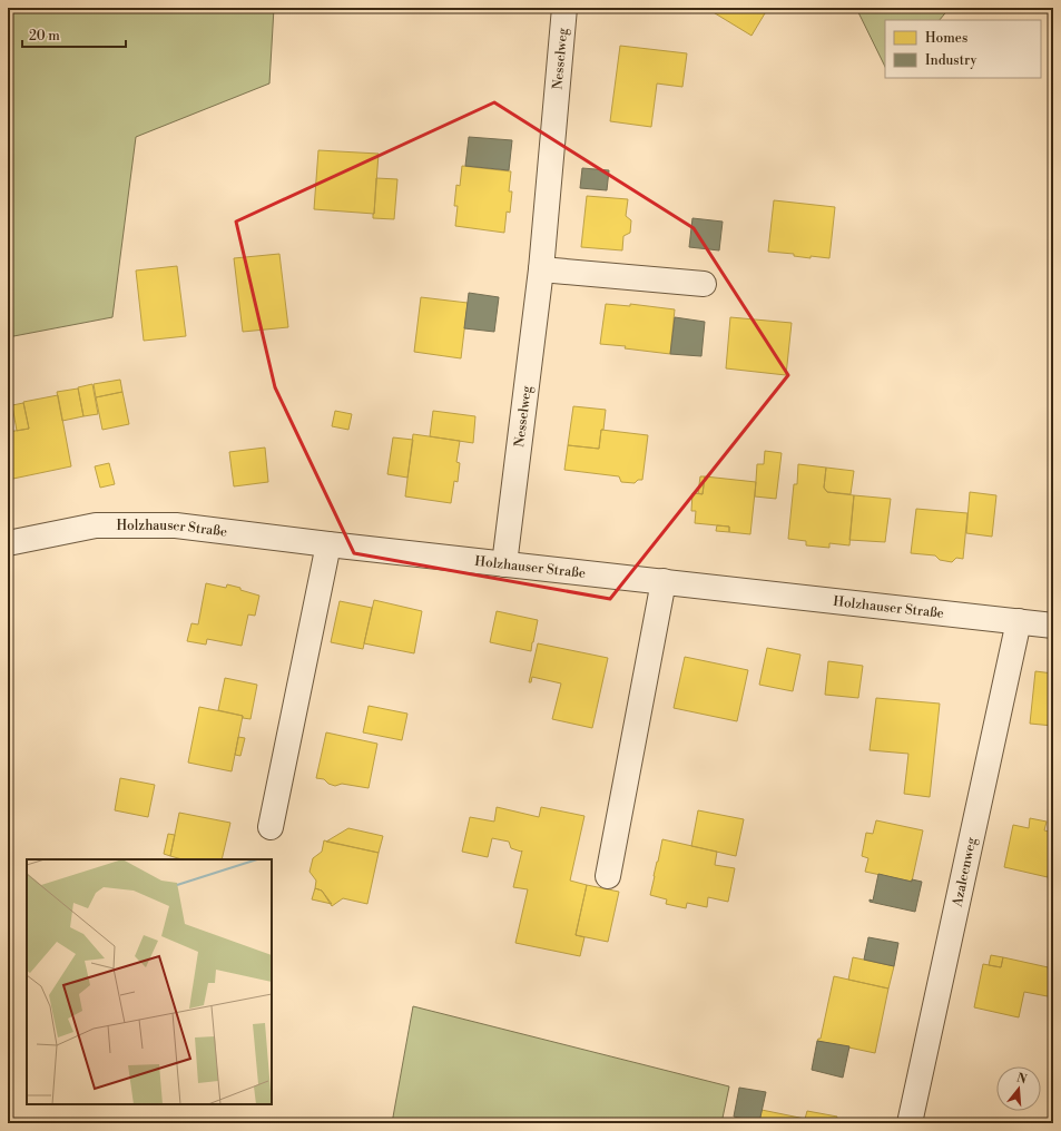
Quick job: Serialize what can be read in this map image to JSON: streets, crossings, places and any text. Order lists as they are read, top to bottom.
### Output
{
  "streets": {
    "street": ["Nesselweg", "Holzhauser Straße", "Azaleenweg"]
  },
  "crossings": [
    ["Nesselweg", "Holzhauser Straße"],
    ["Holzhauser Straße", "Azaleenweg"]
  ],
  "legend": ["Homes", "Industry"],
  "scale_bar": "20 m",
  "north": "top"
}
